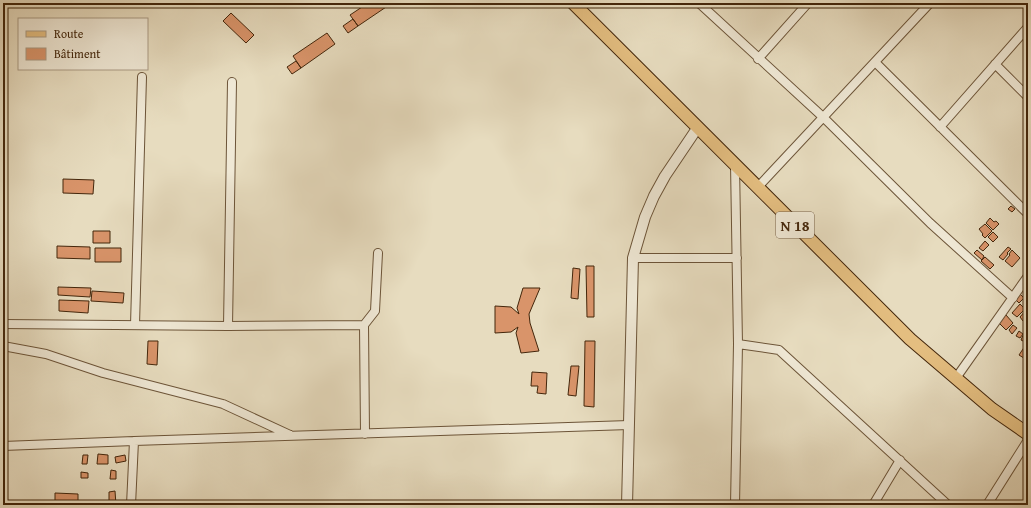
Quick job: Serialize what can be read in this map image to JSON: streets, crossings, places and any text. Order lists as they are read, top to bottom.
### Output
{
  "streets": {
    "main road": ["N 18"]
  },
  "legend": ["Route", "Bâtiment"]
}
